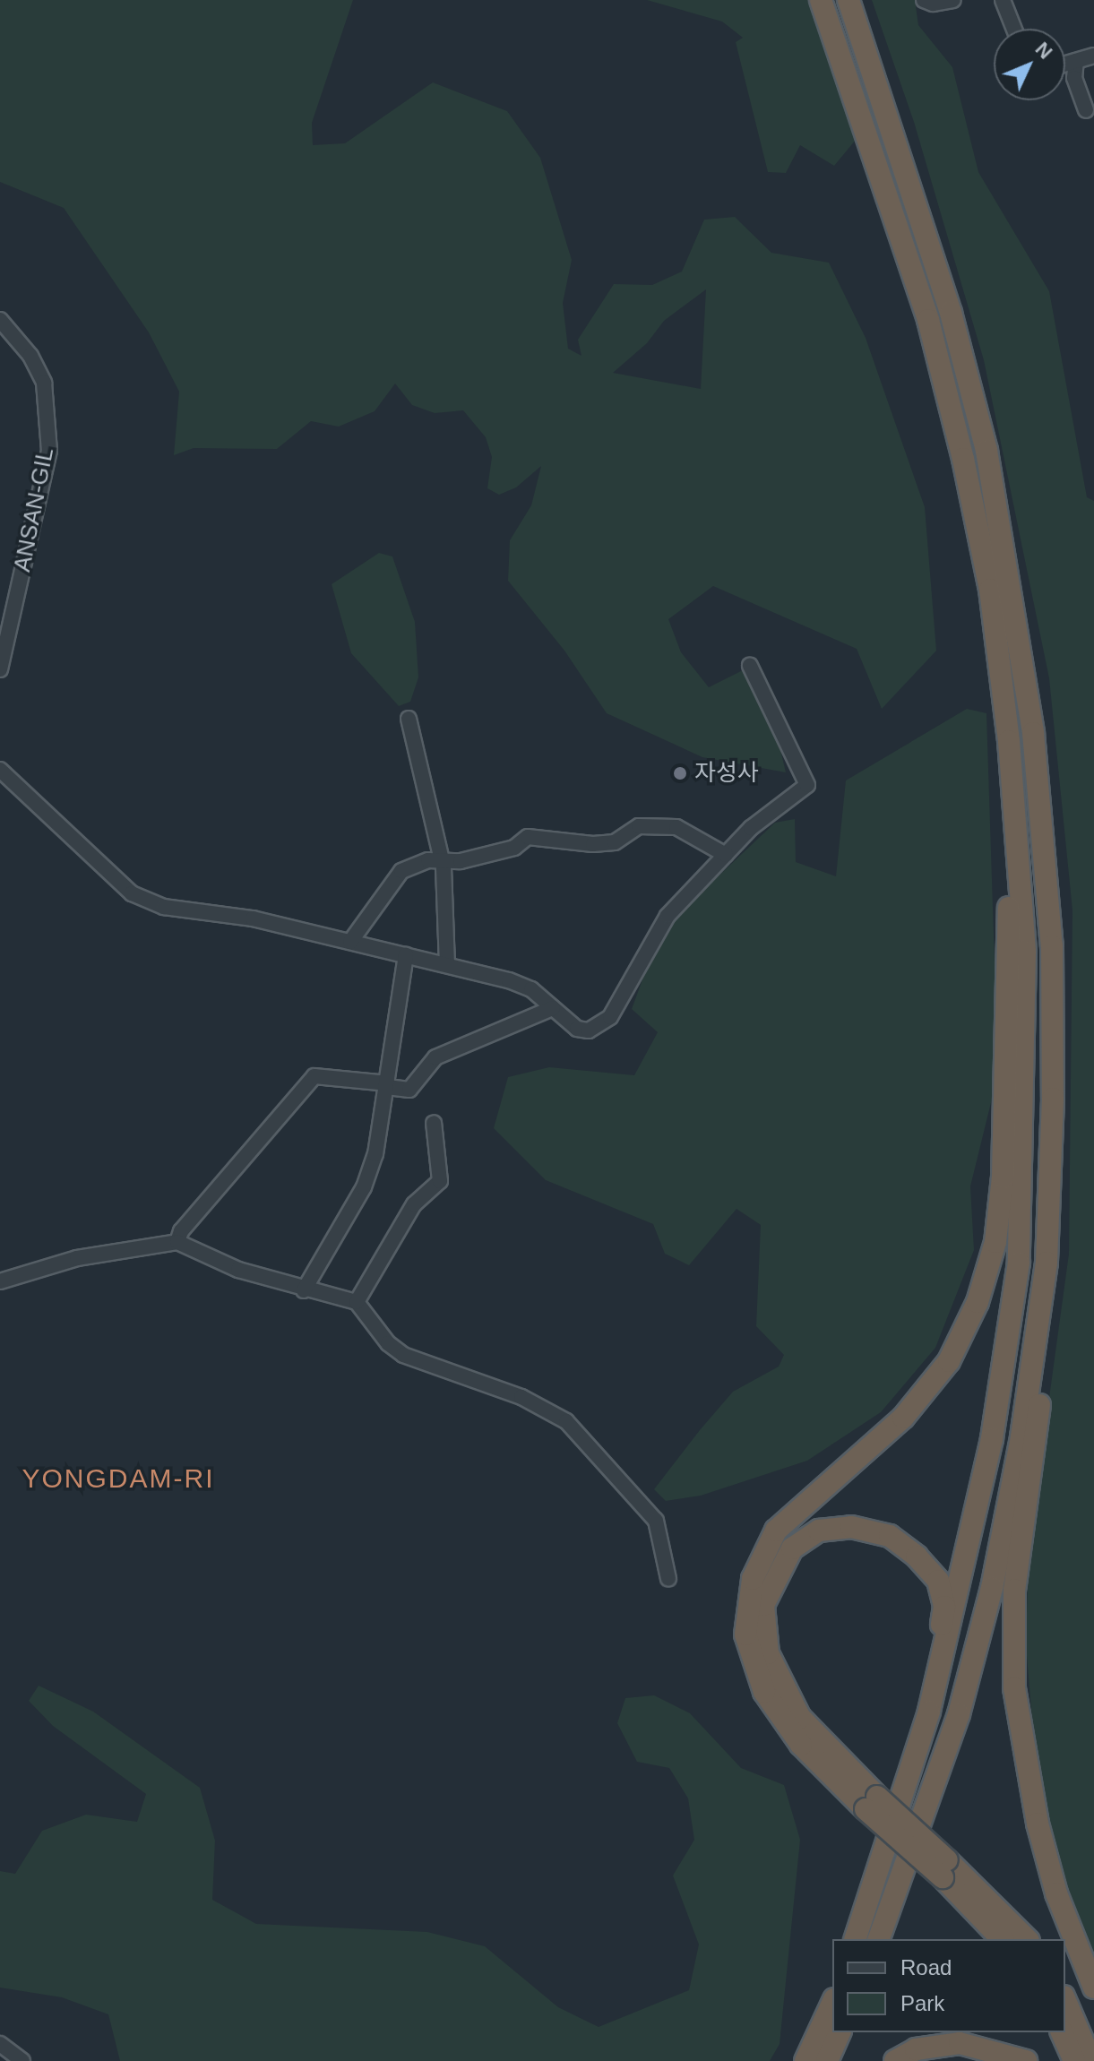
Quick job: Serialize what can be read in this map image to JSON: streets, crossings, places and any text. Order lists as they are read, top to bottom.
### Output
{
  "streets": {
    "street": ["ANSAN-GIL"]
  },
  "districts": ["YONGDAM-RI"],
  "places": ["자성사"],
  "legend": ["Road", "Park"],
  "north": "top right"
}
